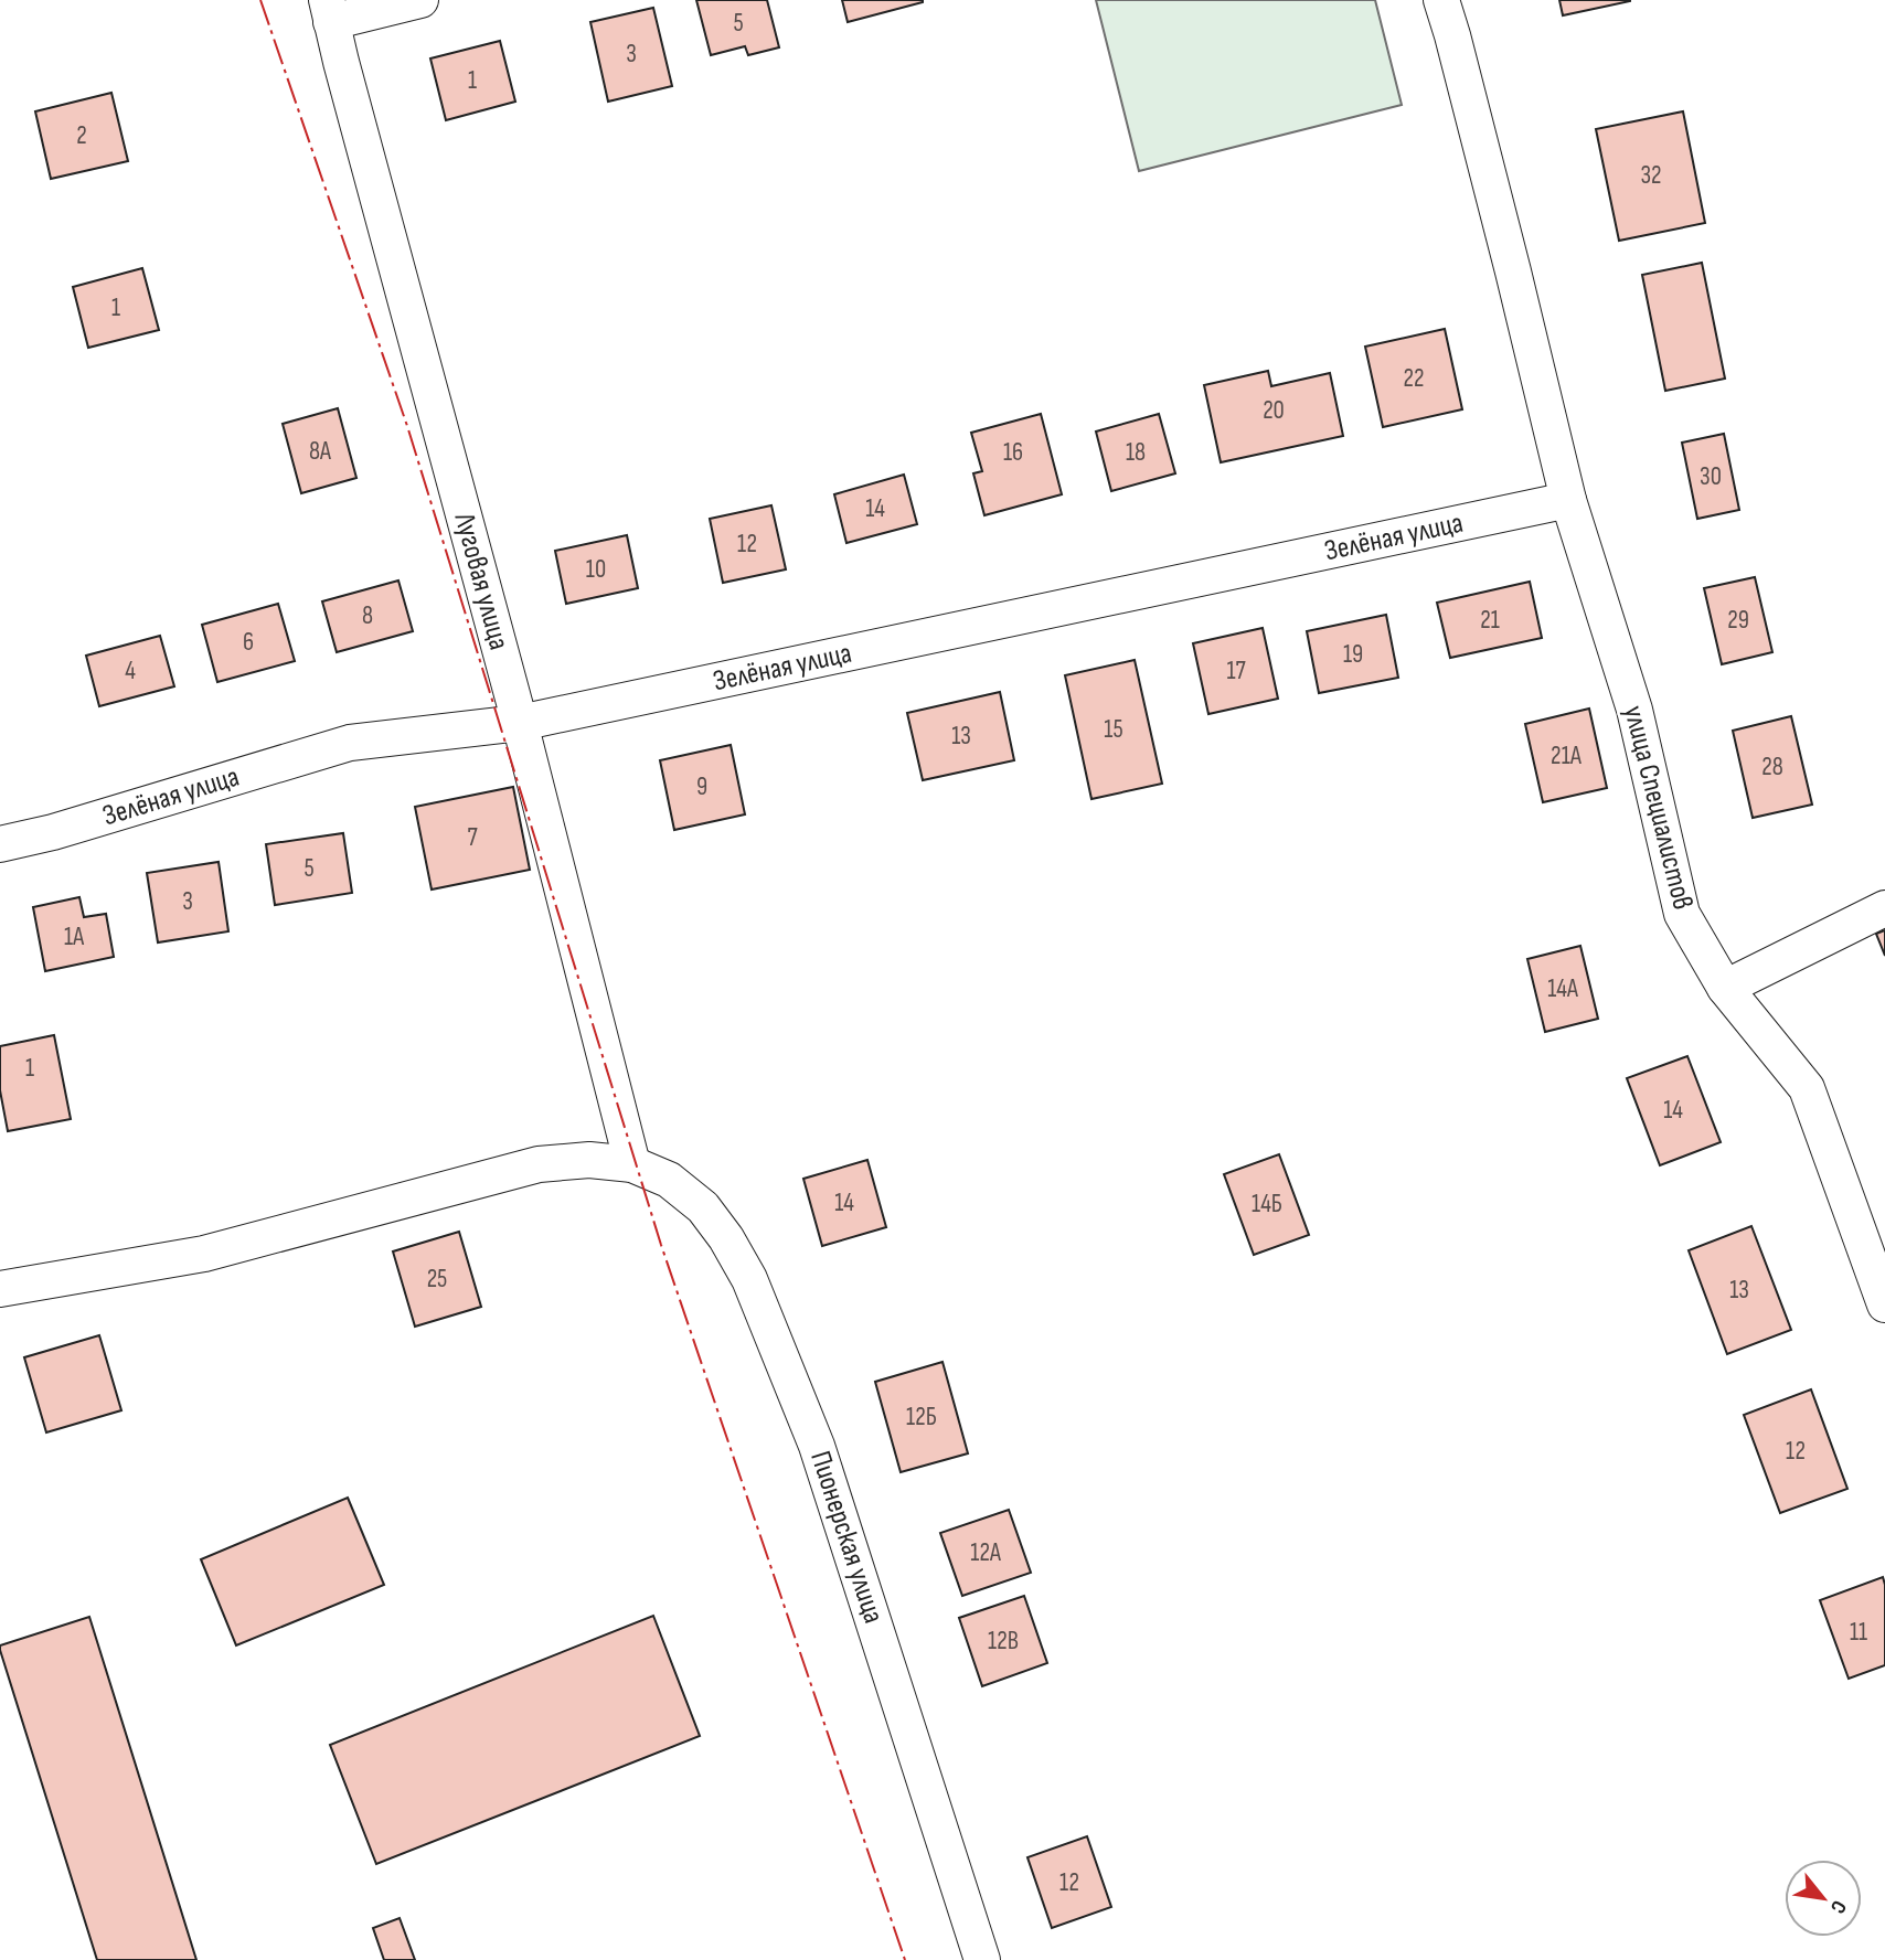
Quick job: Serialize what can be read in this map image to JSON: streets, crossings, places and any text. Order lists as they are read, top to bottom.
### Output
{
  "streets": {
    "street": [
      "Зелёная улица",
      "Луговая улица",
      "улица Специалистов",
      "Пионерская улица"
    ]
  },
  "crossings": [
    ["Зелёная улица", "Луговая улица"],
    ["Зелёная улица", "улица Специалистов"],
    ["Луговая улица", "Пионерская улица"]
  ],
  "house_numbers": [
    "5",
    "3",
    "1",
    "2",
    "32",
    "1",
    "22",
    "20",
    "8А",
    "16",
    "18",
    "30",
    "14",
    "12",
    "10",
    "8",
    "21",
    "29",
    "6",
    "19",
    "4",
    "17",
    "15",
    "13",
    "21А",
    "28",
    "9",
    "7",
    "5",
    "3",
    "1А",
    "14А",
    "1",
    "14",
    "14",
    "14Б",
    "25",
    "13",
    "12Б",
    "12",
    "12А",
    "11",
    "12В",
    "12"
  ],
  "north": "bottom right"
}
